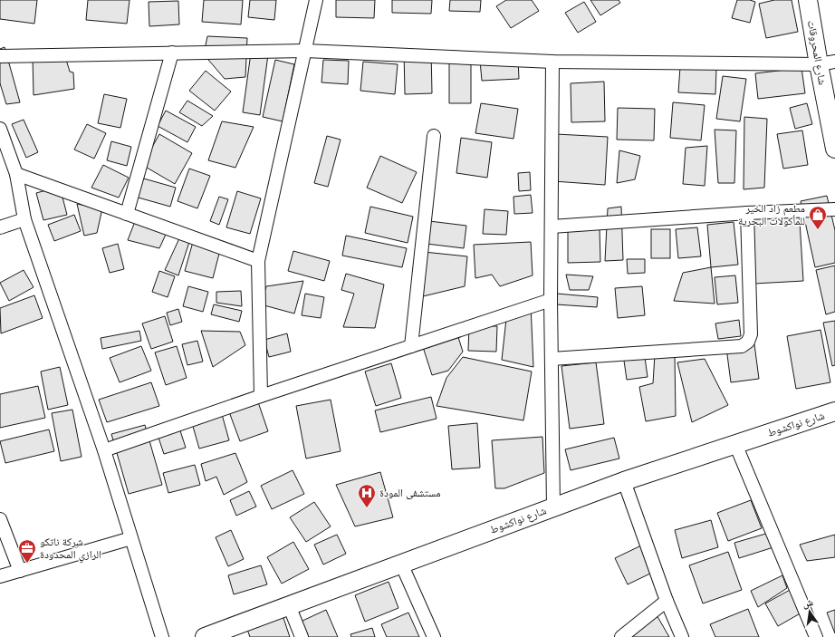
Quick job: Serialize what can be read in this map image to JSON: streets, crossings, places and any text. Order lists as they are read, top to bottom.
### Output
{
  "streets": {
    "street": ["شارع المحروقات", "شارع نواكشوط"]
  },
  "places": {
    "shop": ["مطعم زاد الخير للمأكولات البحرية"],
    "hospital": ["مستشفى المودة"],
    "office": ["شركة ناتكو الرازي المحدودة"]
  },
  "north": "top"
}
